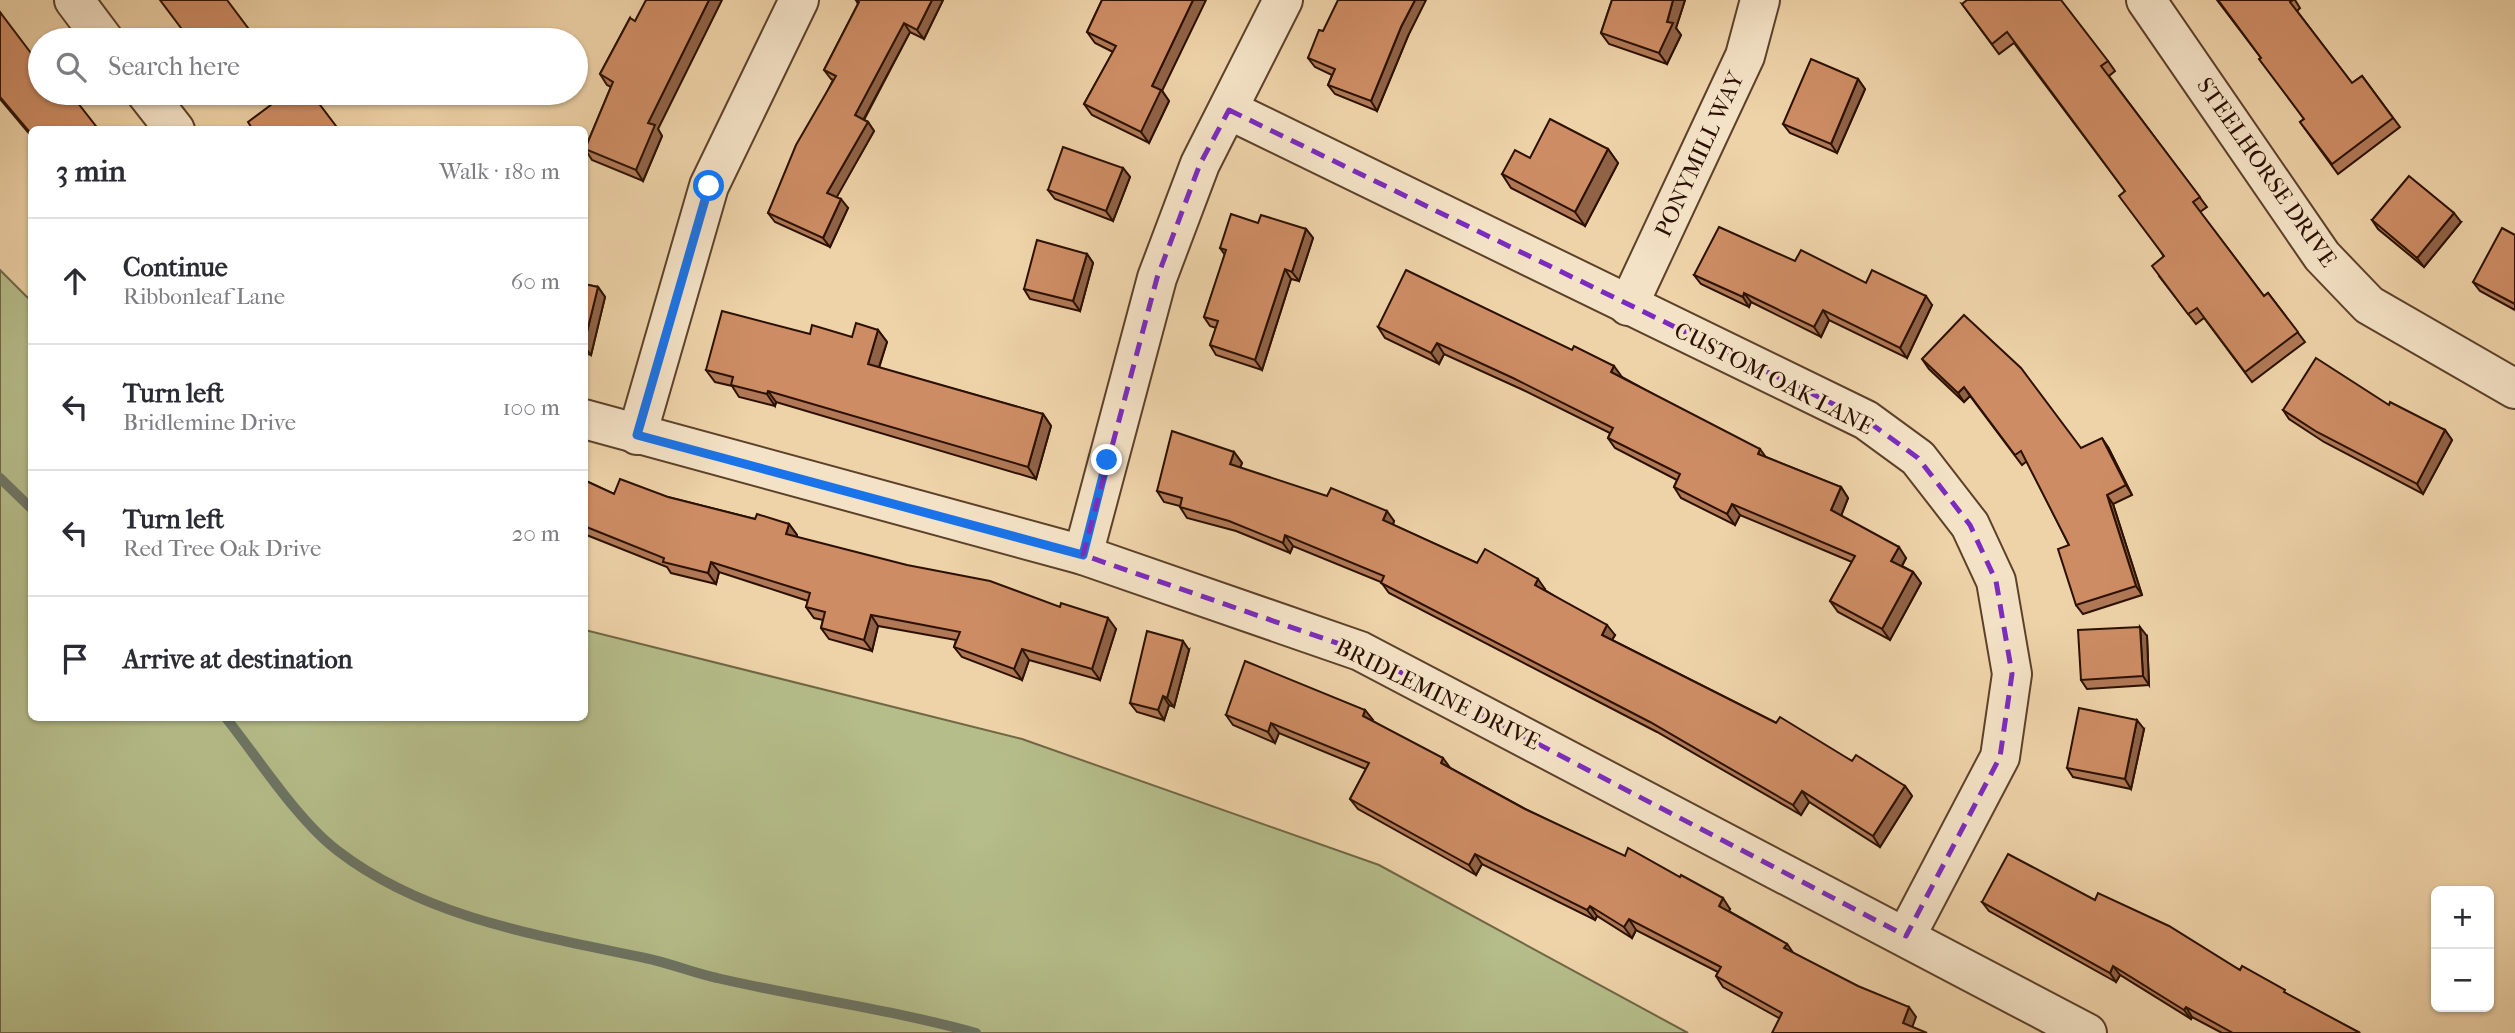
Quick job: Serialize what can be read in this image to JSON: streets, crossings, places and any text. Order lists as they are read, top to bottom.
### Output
{
  "streets": {
    "street": [
      "PONYMILL WAY",
      "STEELHORSE DRIVE",
      "CUSTOM OAK LANE",
      "BRIDLEMINE DRIVE"
    ]
  },
  "crossings": [
    ["PONYMILL WAY", "CUSTOM OAK LANE"],
    ["CUSTOM OAK LANE", "BRIDLEMINE DRIVE"]
  ],
  "page": {
    "search": "Search here",
    "heading": ["3 min", "Walk · 180 m"],
    "list": [
      ["Continue", "Ribbonleaf Lane", "60 m"],
      ["Turn left", "Bridlemine Drive", "100 m"],
      ["Turn left", "Red Tree Oak Drive", "20 m"],
      "Arrive at destination"
    ],
    "map_buttons": ["+", "−"]
  }
}
